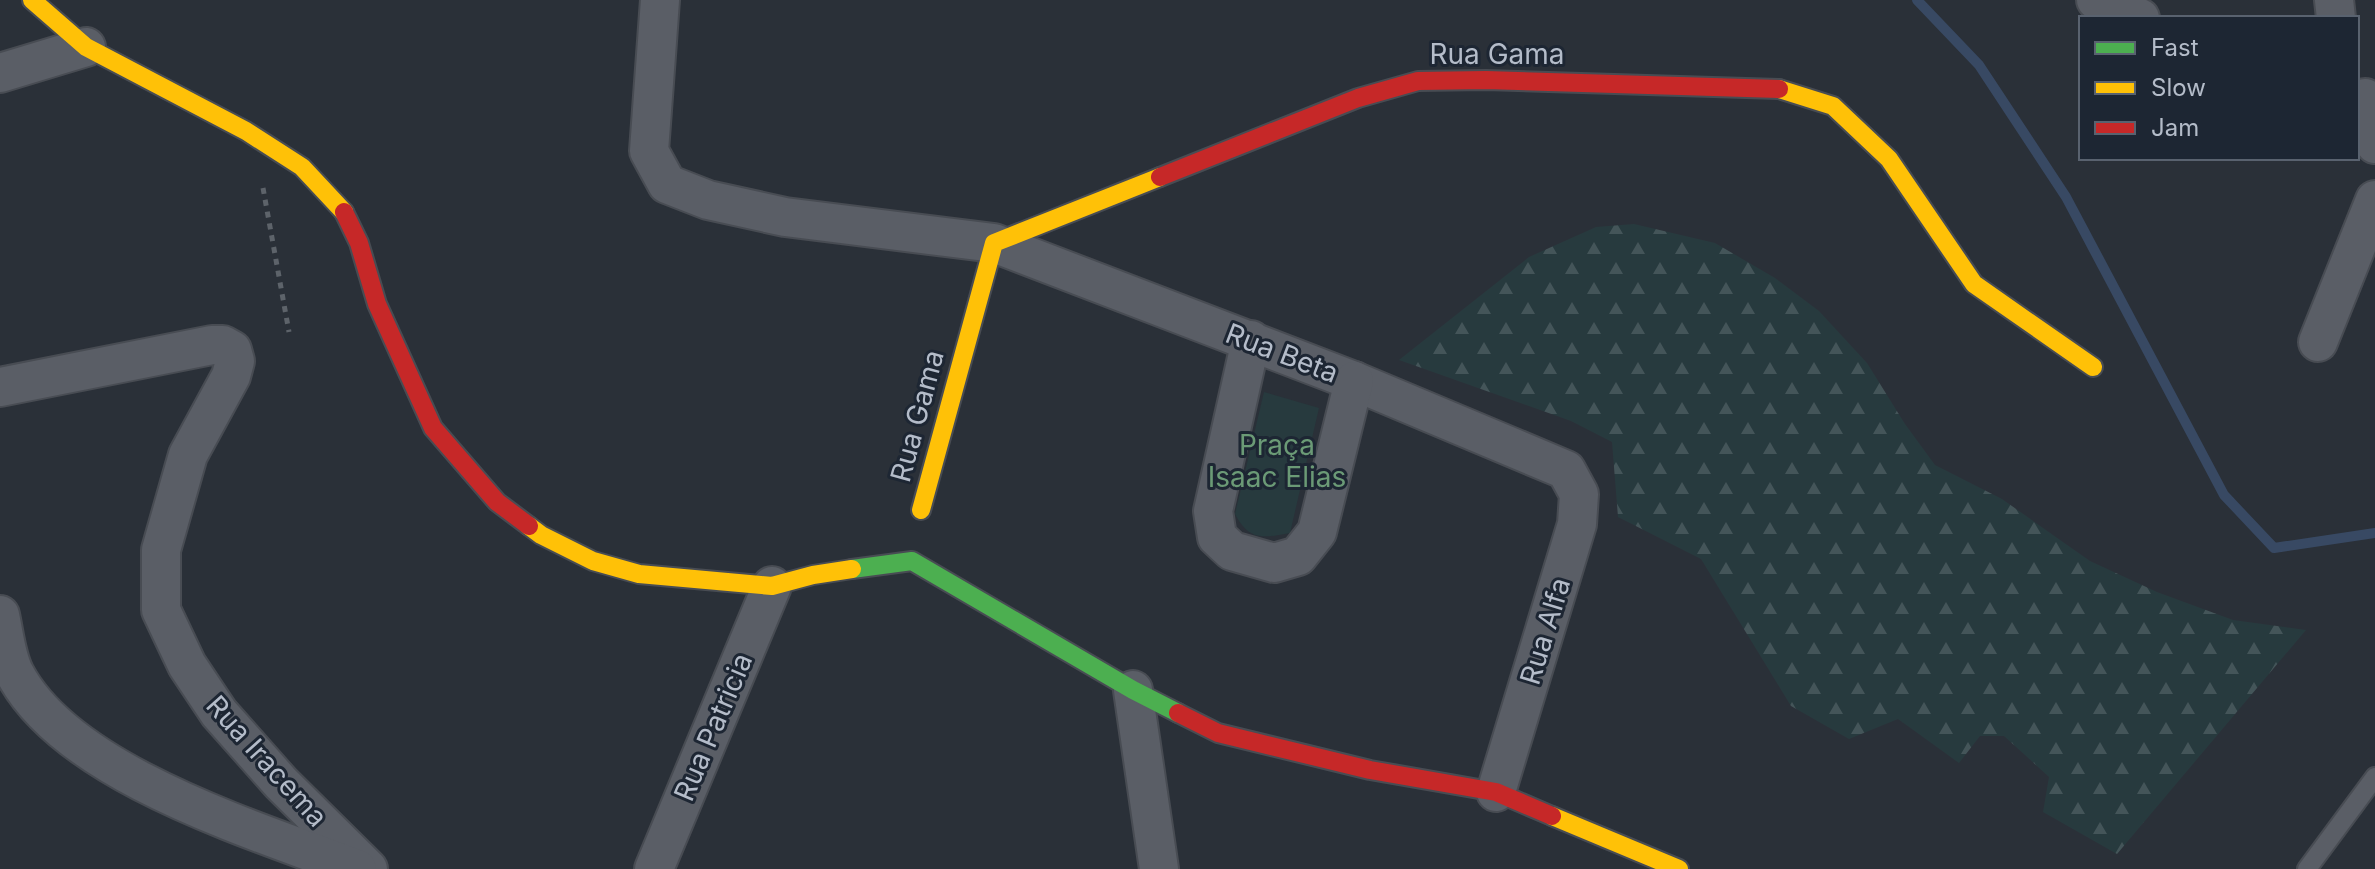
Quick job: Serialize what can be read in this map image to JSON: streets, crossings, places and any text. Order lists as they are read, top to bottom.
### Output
{
  "streets": {
    "street": [
      "Rua Gama",
      "Rua Beta",
      "Rua Alfa",
      "Rua Patricia",
      "Rua Iracema"
    ]
  },
  "crossings": [
    ["Rua Gama", "Rua Beta"],
    ["Rua Beta", "Rua Alfa"]
  ],
  "parks": ["Praça Isaac Elias"],
  "legend": ["Fast", "Slow", "Jam"]
}
